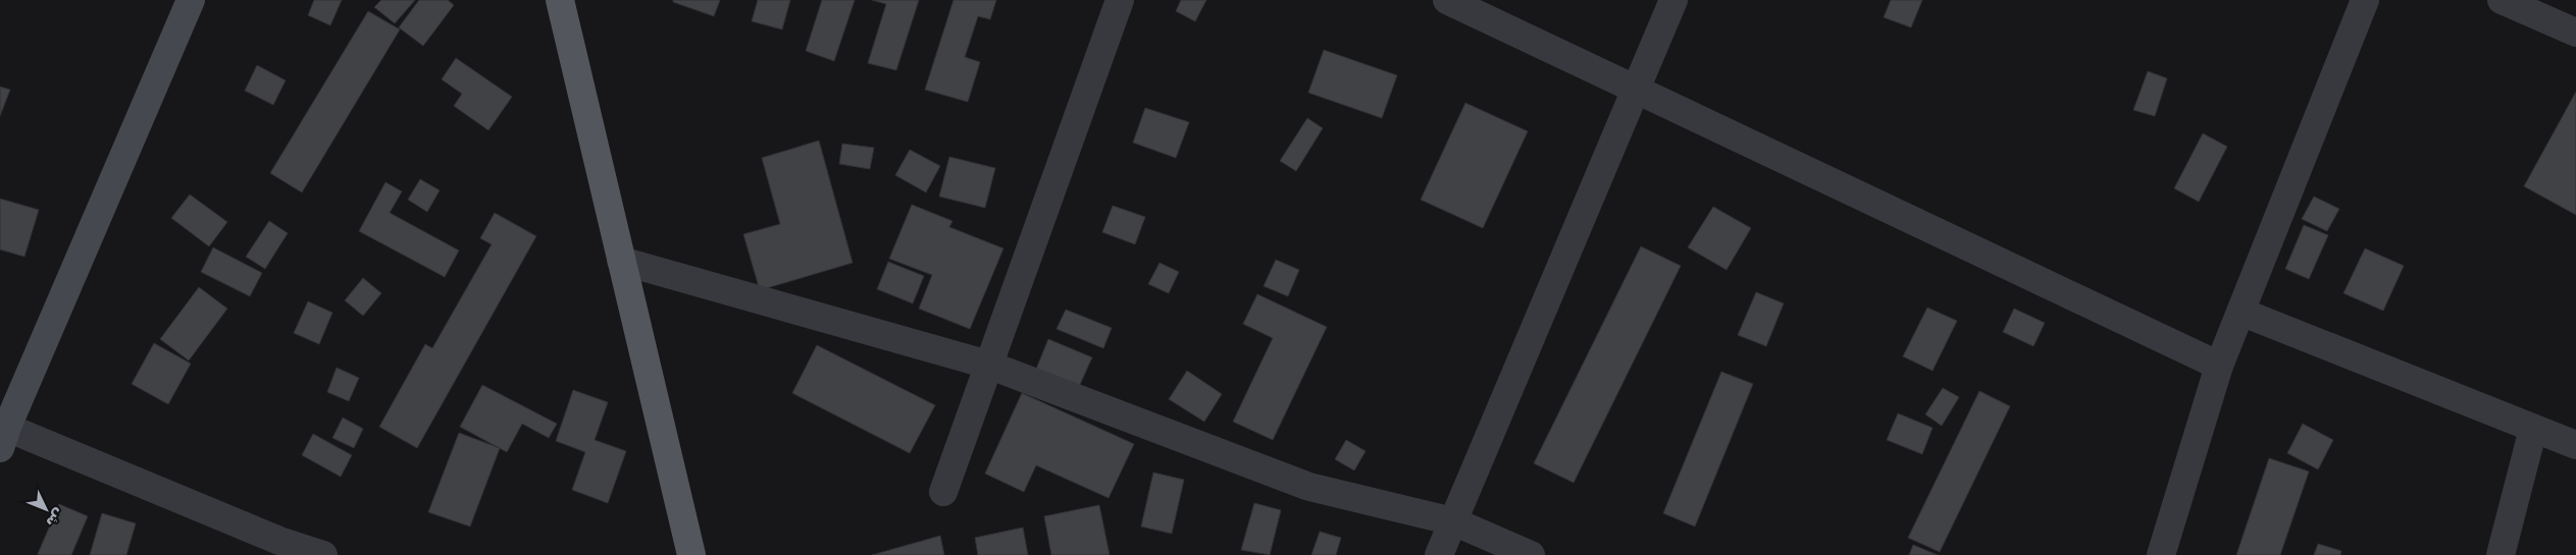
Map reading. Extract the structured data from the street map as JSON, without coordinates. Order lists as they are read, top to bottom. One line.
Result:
{"north":"bottom right"}
